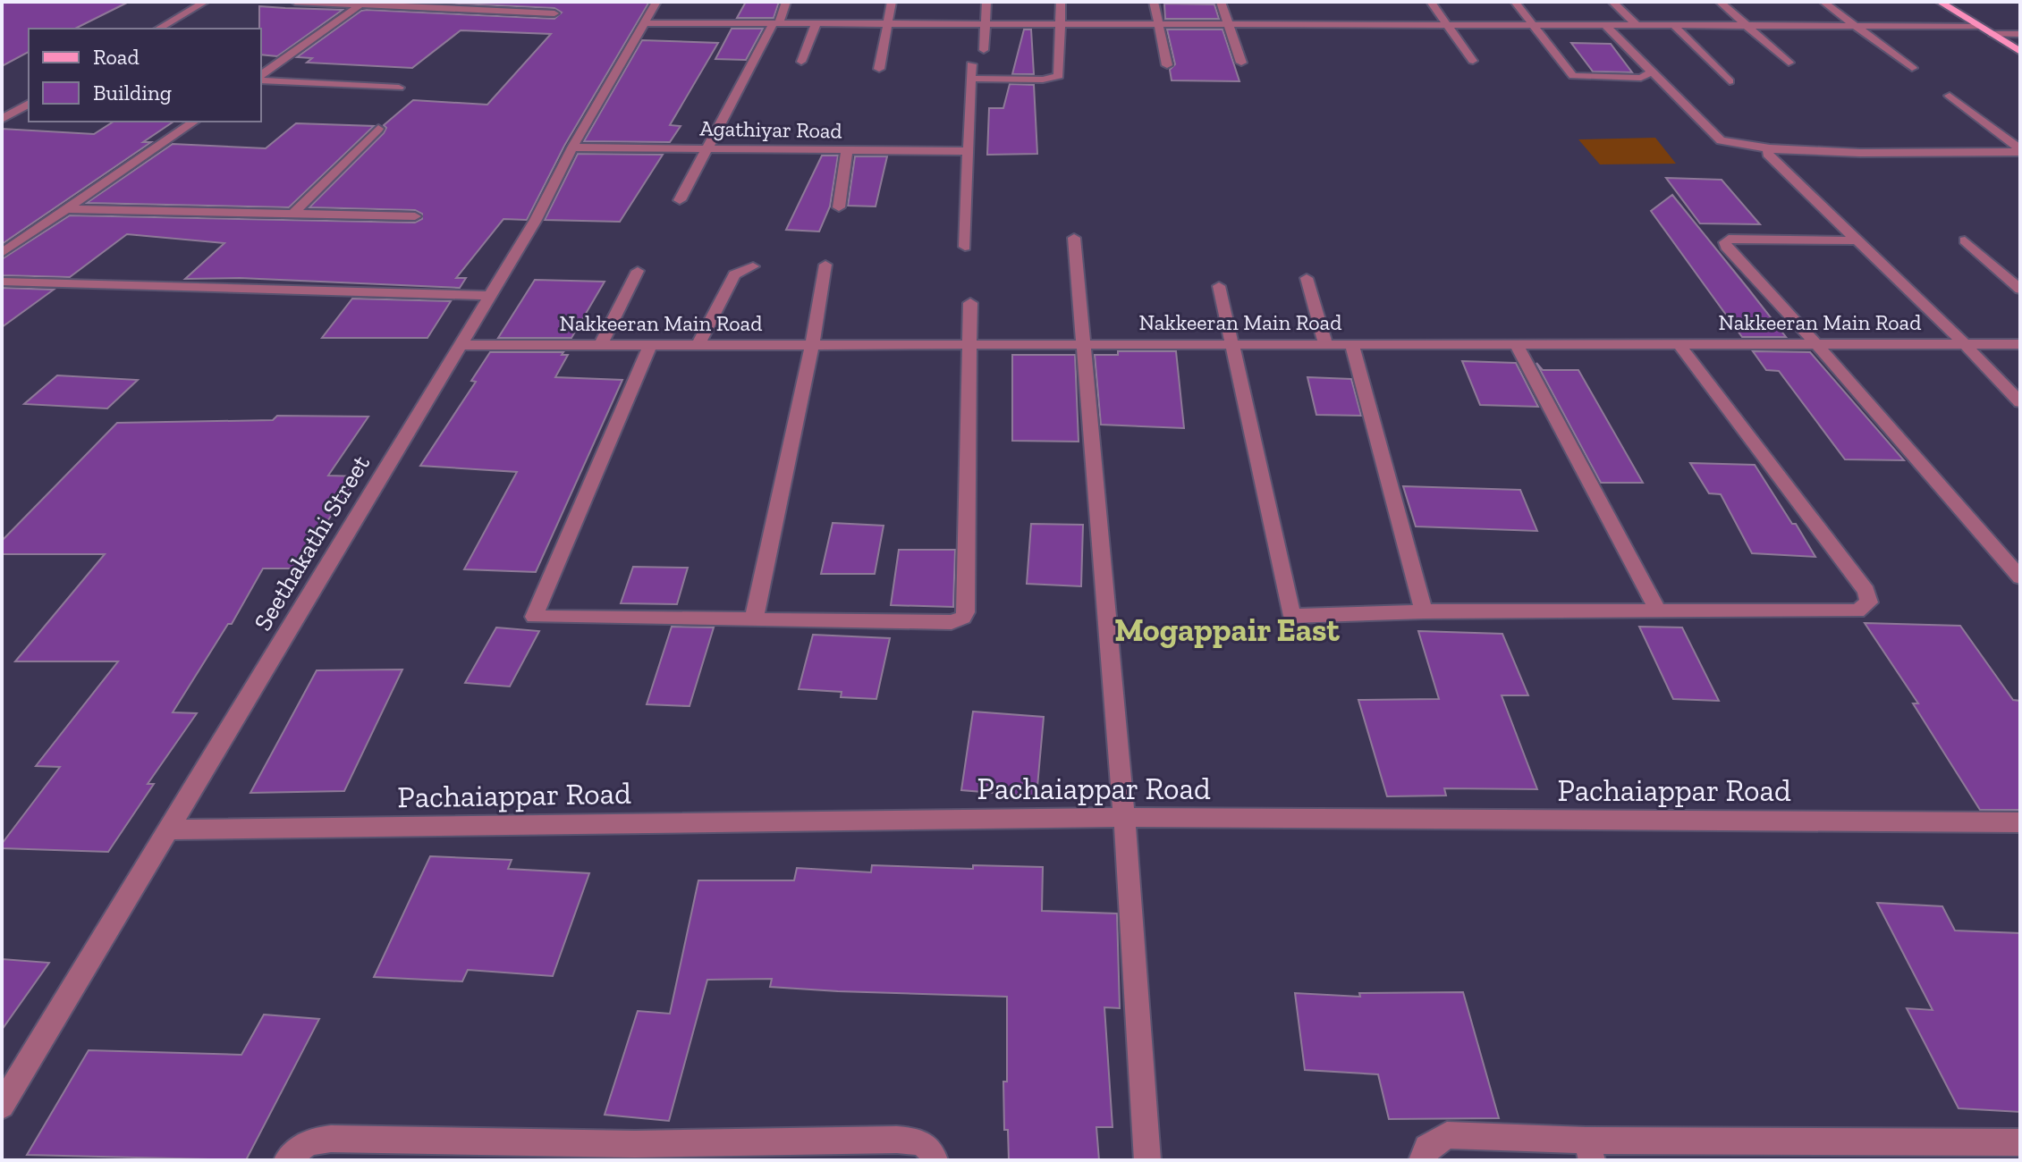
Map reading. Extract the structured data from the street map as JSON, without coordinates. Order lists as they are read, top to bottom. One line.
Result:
{"streets":{"street":["Agathiyar Road","Nakkeeran Main Road","Seethakathi Street","Pachaiappar Road"]},"crossings":[["Agathiyar Road","Seethakathi Street"],["Nakkeeran Main Road","Seethakathi Street"],["Seethakathi Street","Pachaiappar Road"]],"districts":["Mogappair East"],"legend":["Road","Building"]}
